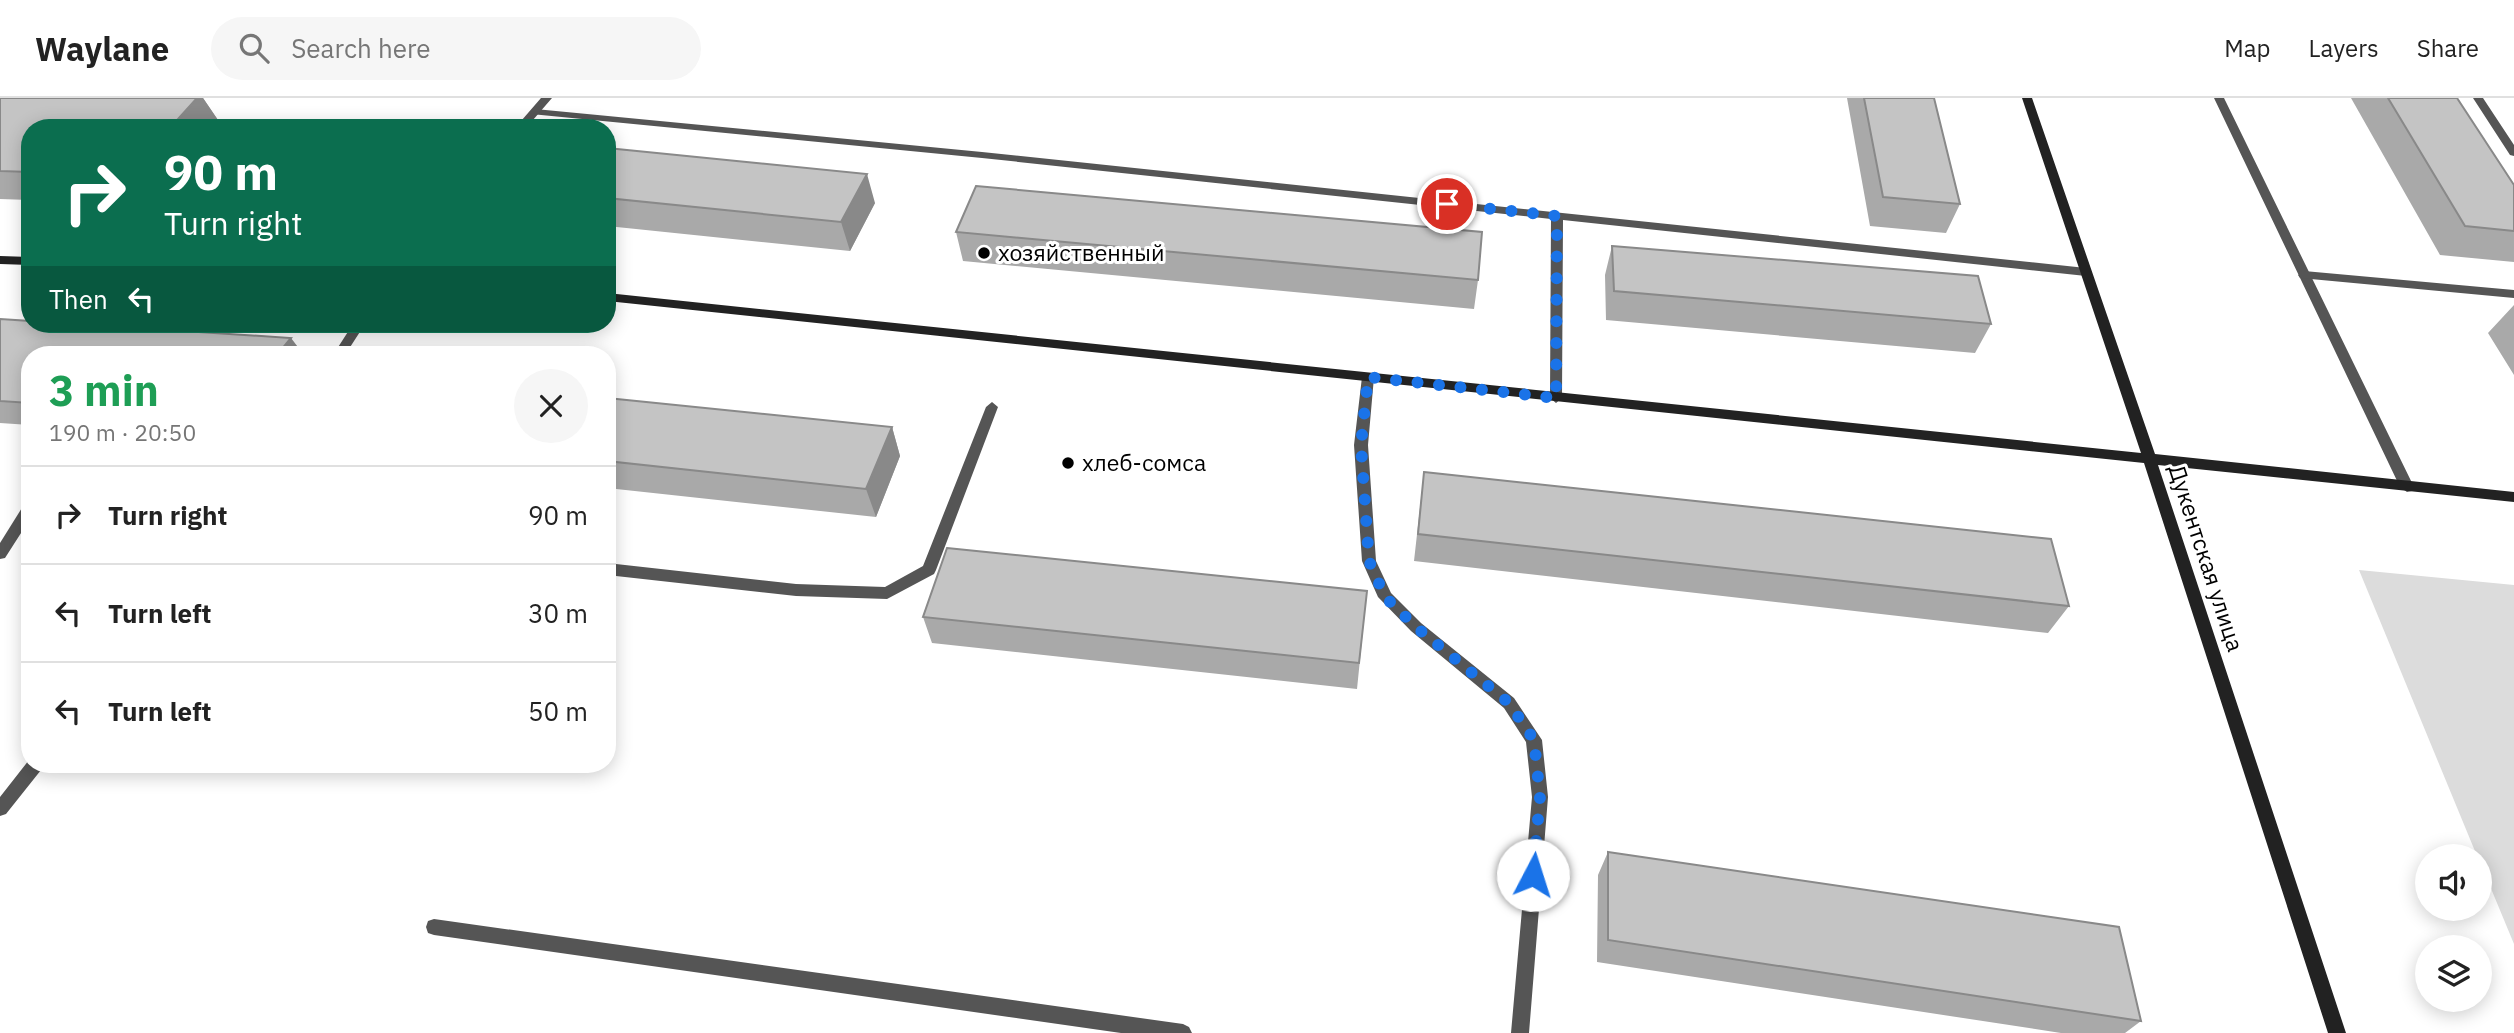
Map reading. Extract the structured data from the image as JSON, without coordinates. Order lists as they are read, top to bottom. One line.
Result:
{"streets":{"main road":["Дукентская улица"]},"places":["хозяйственный","хлеб-сомса"],"page":{"header":"Waylane","search":"Search here","nav":["Map","Layers","Share"],"turn":["90 m","Turn right"],"then":"Then","heading":["3 min","190 m · 20:50"],"list":[{"name":"Turn right","value":"90 m"},{"name":"Turn left","value":"30 m"},{"name":"Turn left","value":"50 m"}]}}
